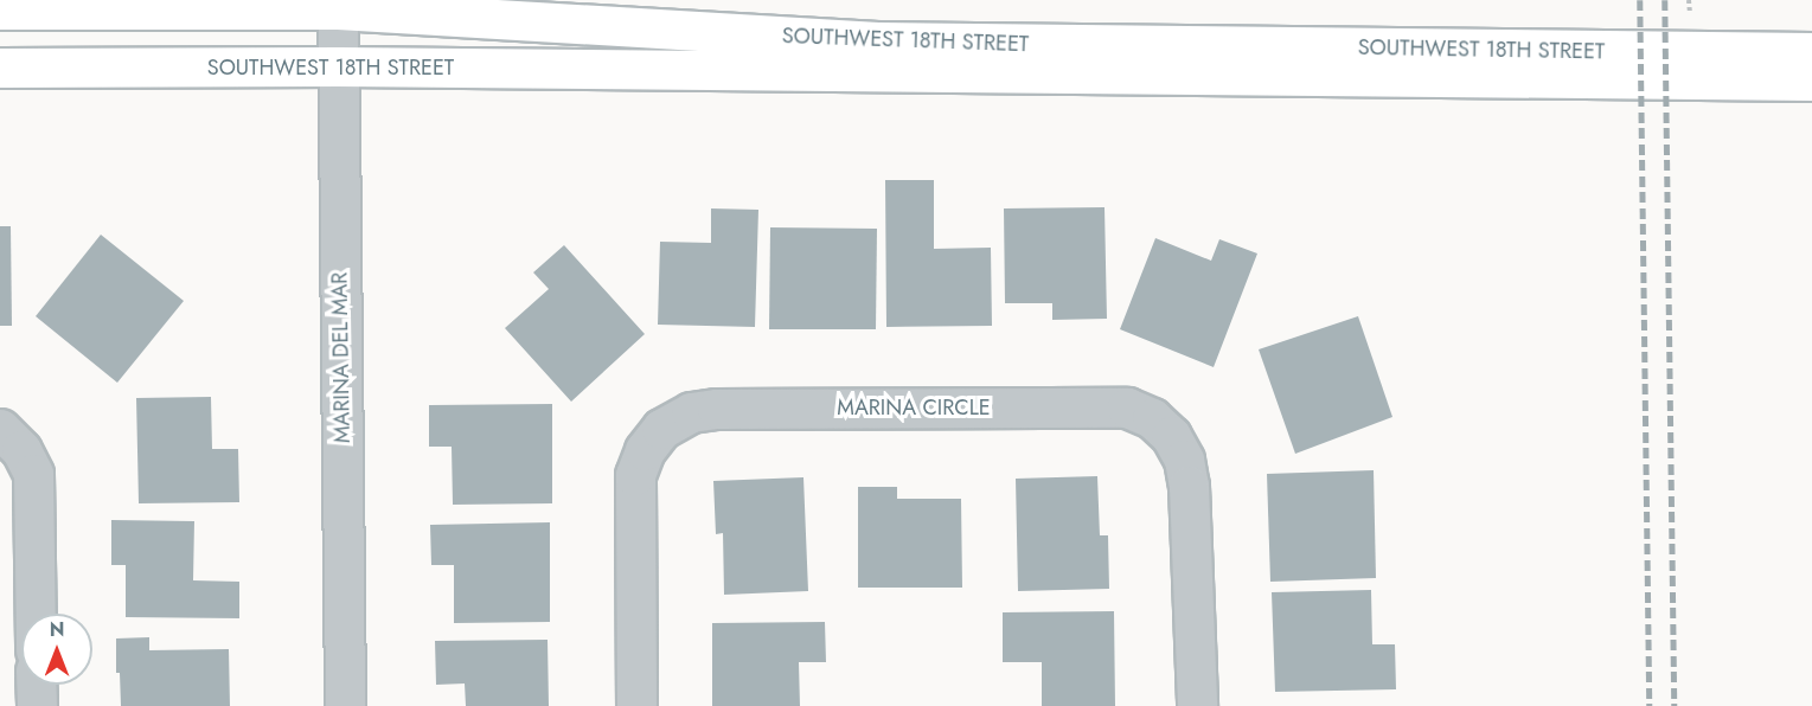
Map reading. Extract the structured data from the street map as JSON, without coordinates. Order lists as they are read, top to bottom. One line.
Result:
{"streets":{"main road":["SOUTHWEST 18TH STREET"],"street":["MARINA DEL MAR","MARINA CIRCLE"]},"crossings":[["SOUTHWEST 18TH STREET","MARINA DEL MAR"]],"north":"top"}
